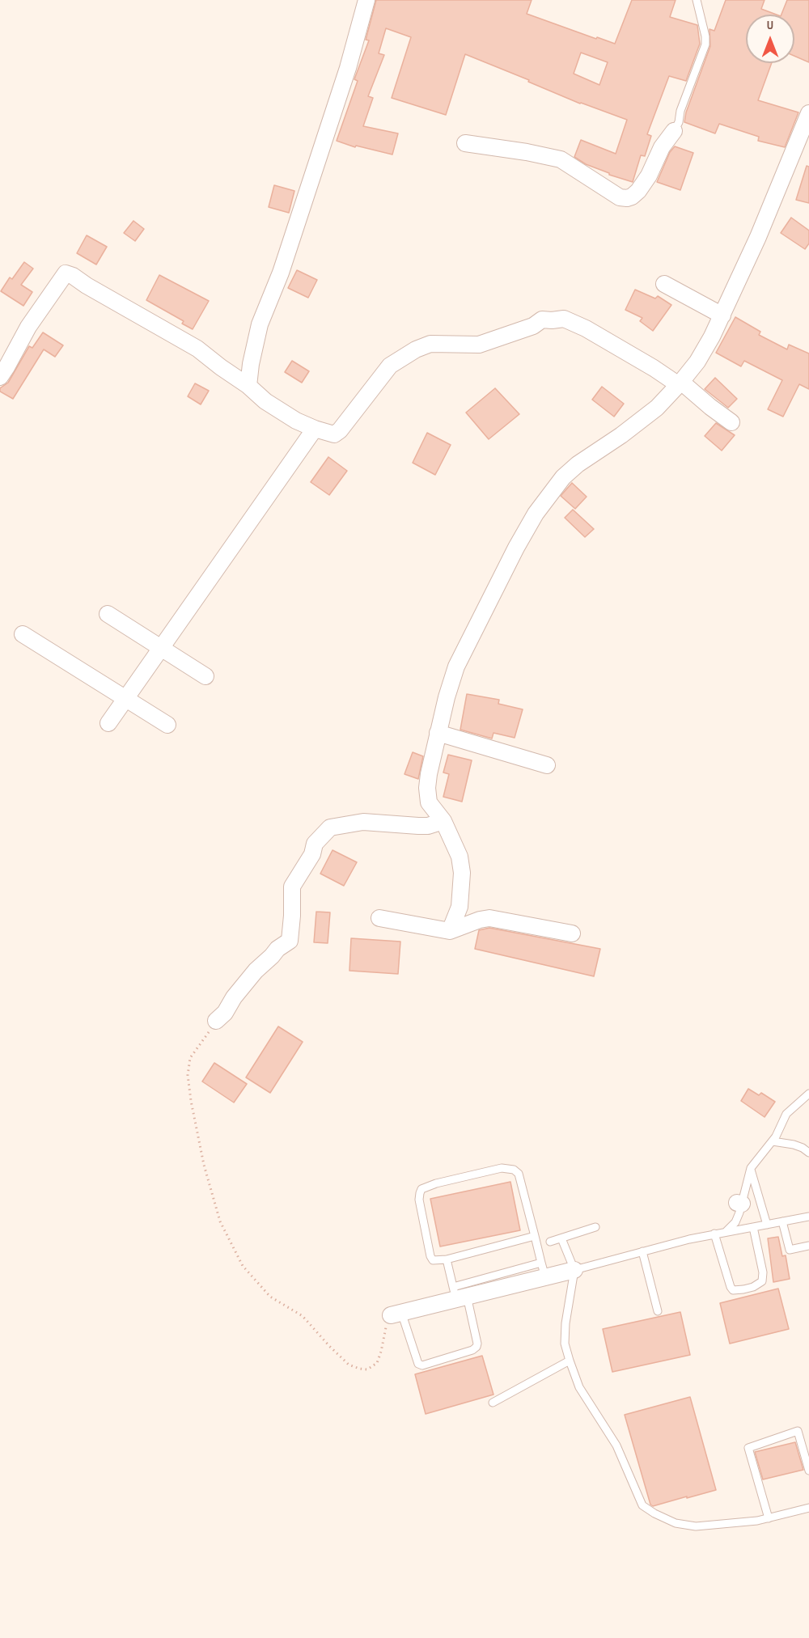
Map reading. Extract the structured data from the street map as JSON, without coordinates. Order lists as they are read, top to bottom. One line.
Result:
{"north":"top"}
